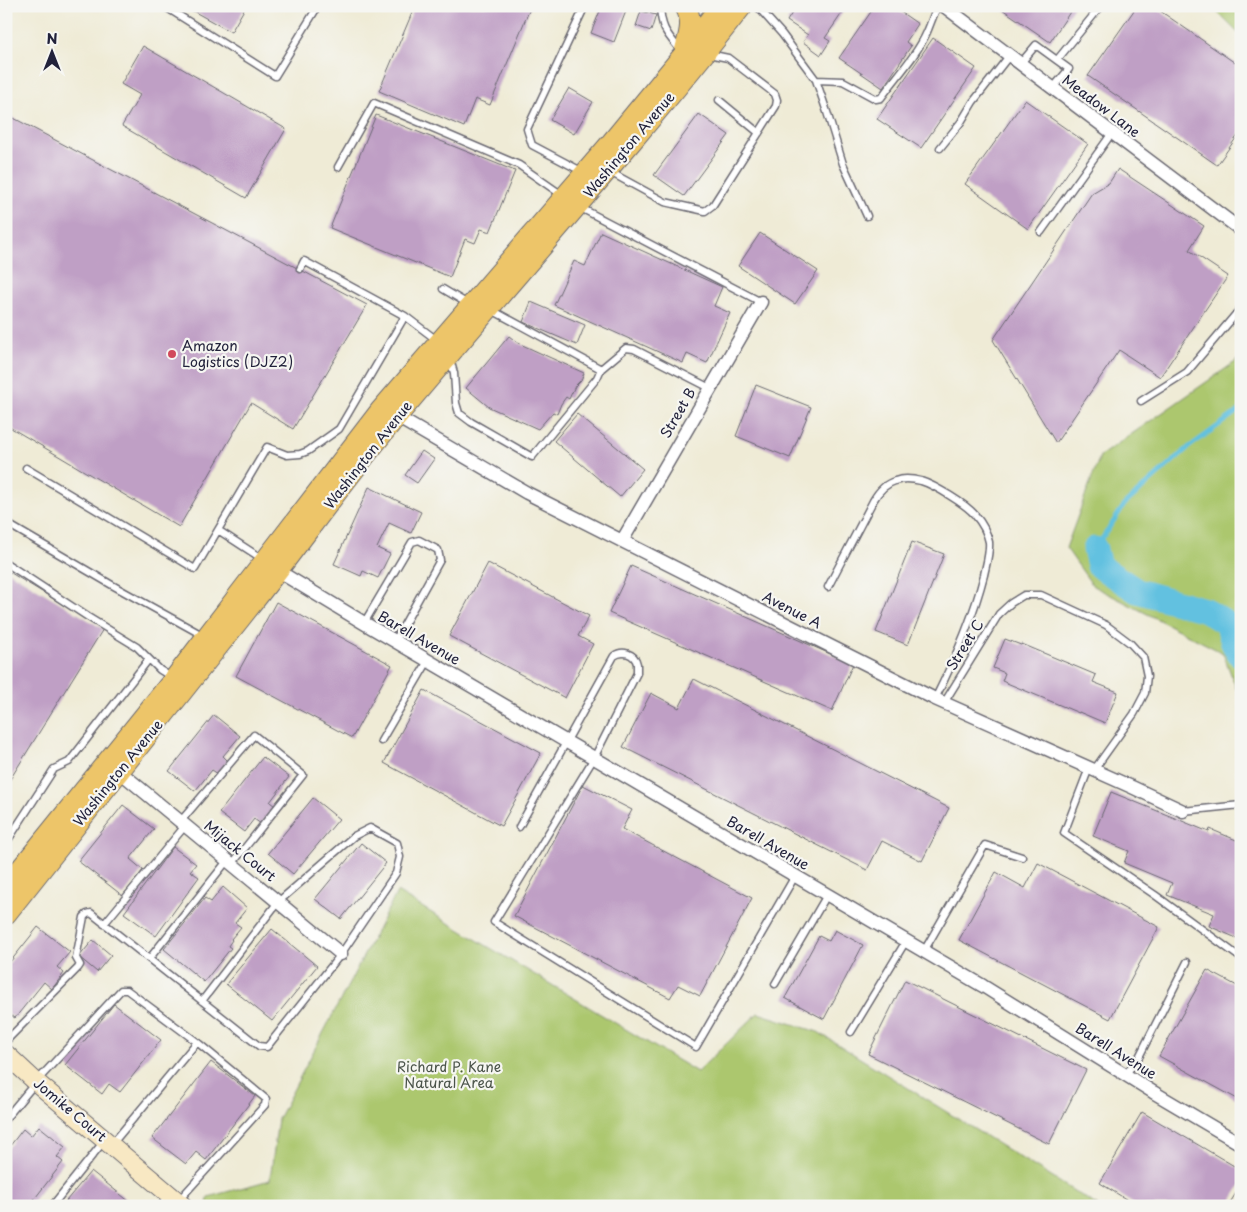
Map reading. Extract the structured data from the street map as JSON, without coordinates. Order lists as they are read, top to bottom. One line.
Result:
{"streets":{"main road":["Washington Avenue"],"street":["Meadow Lane","Street B","Avenue A","Barell Avenue","Mijack Court","Jomike Court"],"lane":["Street C"]},"crossings":[["Washington Avenue","Avenue A"],["Washington Avenue","Barell Avenue"],["Washington Avenue","Mijack Court"],["Street B","Avenue A"],["Avenue A","Street C"]],"parks":["Richard P. Kane Natural Area"],"places":["Amazon Logistics (DJZ2)"],"north":"top"}
